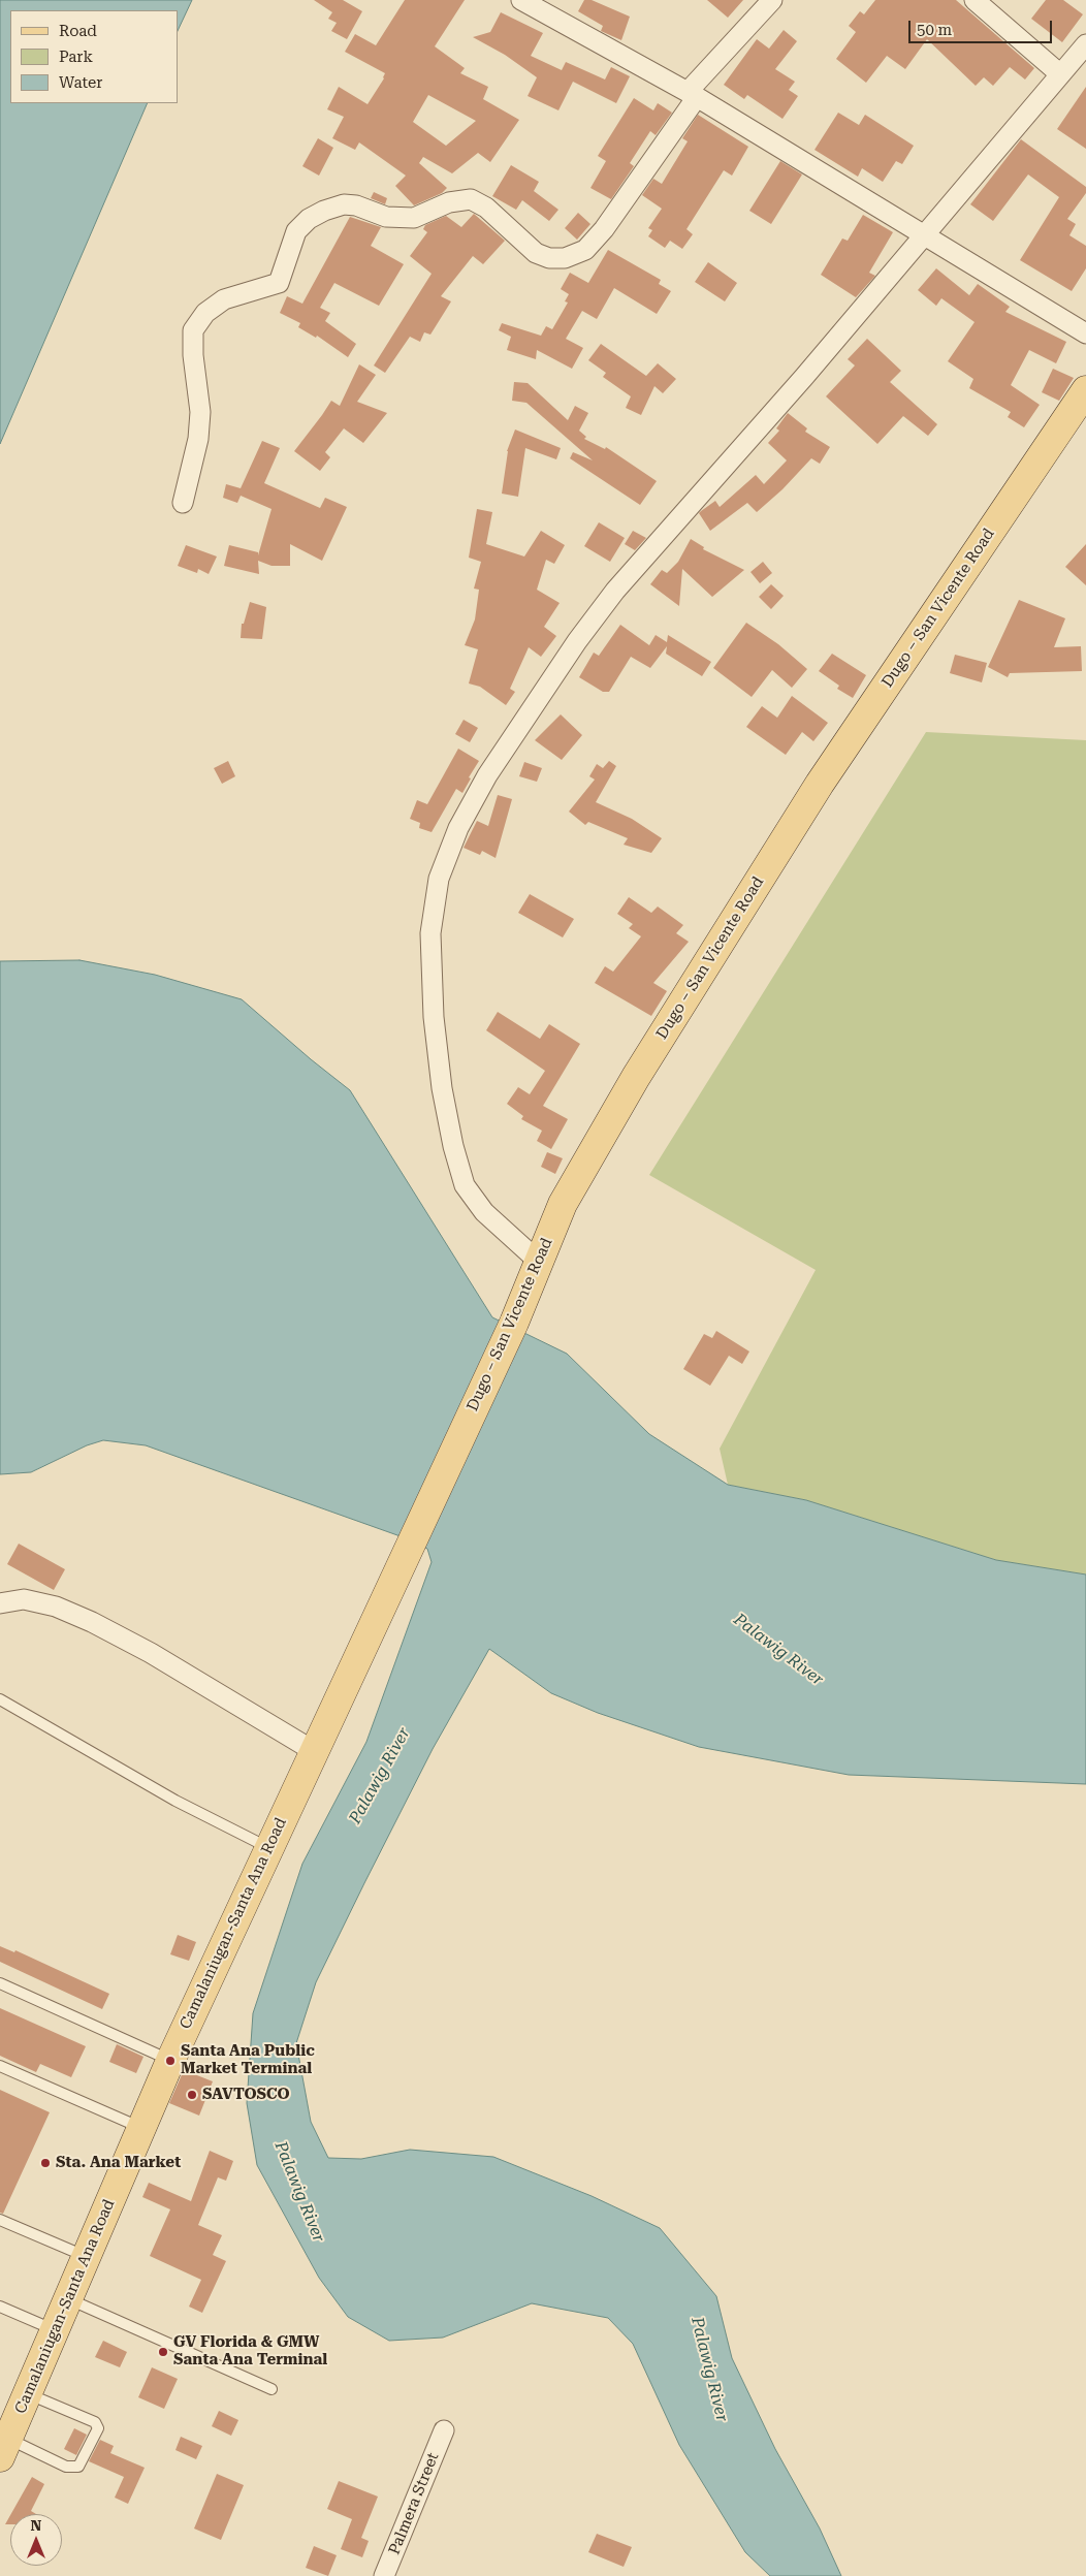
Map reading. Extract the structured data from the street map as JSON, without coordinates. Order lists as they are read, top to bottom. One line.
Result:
{"streets":{"main road":["Dugo – San Vicente Road","Camalaniugan-Santa Ana Road"],"street":["Palmera Street"]},"crossings":[["Dugo – San Vicente Road","Camalaniugan-Santa Ana Road"]],"water":["Palawig River"],"places":["Santa Ana Public Market Terminal","SAVTOSCO","Sta. Ana Market","GV Florida & GMW Santa Ana Terminal"],"legend":["Road","Park","Water"],"scale_bar":"50 m","north":"top"}
